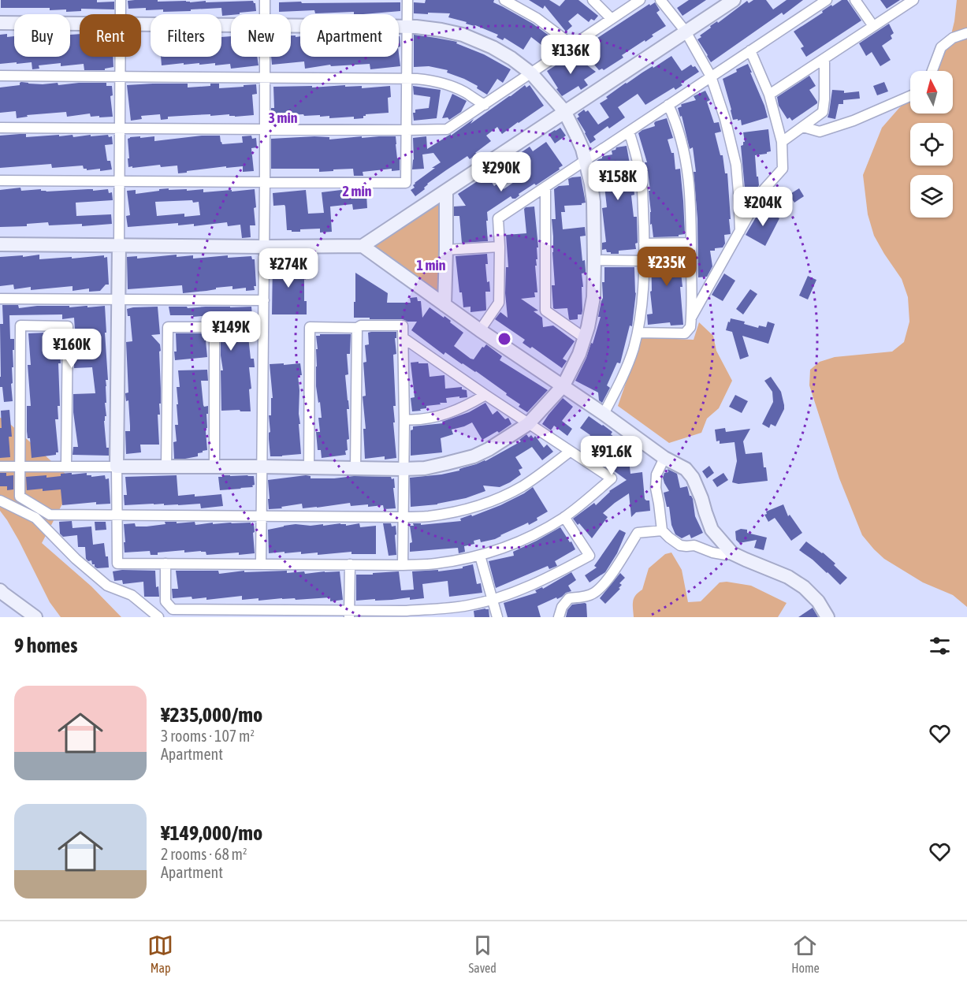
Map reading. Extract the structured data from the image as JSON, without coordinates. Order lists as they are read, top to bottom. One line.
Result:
{"north":"top","page":{"chip":["Buy","Rent","Filters","New","Apartment"],"price":["¥136K","¥290K","¥158K","¥204K","¥235K","¥274K","¥149K","¥160K","¥91.6K"],"heading":"9 homes","list":[{"name":"¥235,000/mo","note":"3 rooms · 107 m² · Apartment"},{"name":"¥149,000/mo","note":"2 rooms · 68 m² · Apartment"}],"tabs":["Map","Saved","Home"]},"rings":["3 min","2 min","1 min"]}
